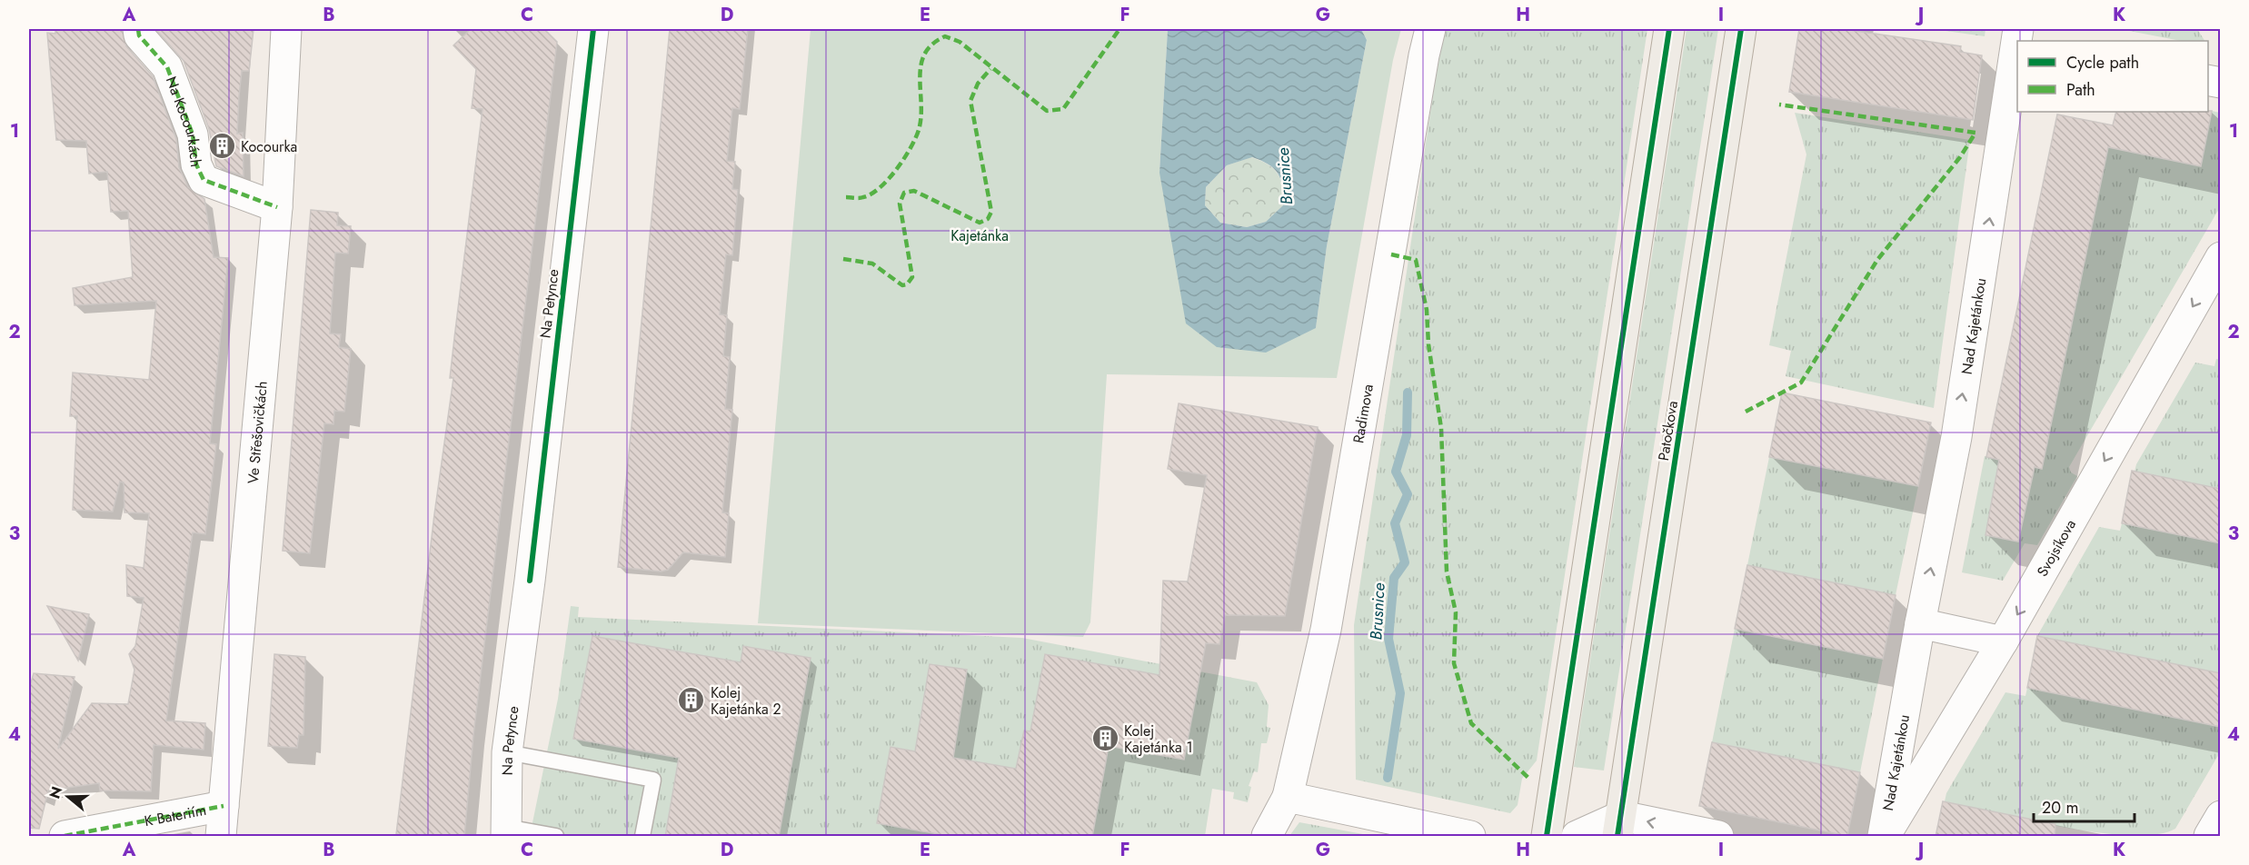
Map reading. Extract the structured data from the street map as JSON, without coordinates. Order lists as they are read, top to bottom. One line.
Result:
{"streets":{"main road":["Patočkova"],"street":["Na Kocourkách","Na Petynce","Nad Kajetánkou","Radimova","Ve Střešovičkách","Svojsíkova","K Bateriím"]},"crossings":[["Na Kocourkách","Ve Střešovičkách"],["Nad Kajetánkou","Svojsíkova"],["Ve Střešovičkách","K Bateriím"]],"one_way":["Nad Kajetánkou","Svojsíkova"],"water":["Brusnice"],"parks":["Kajetánka"],"places":{"building":["Kocourka","Kolej Kajetánka 2","Kolej Kajetánka 1"]},"legend":["Cycle path","Path"],"scale_bar":"20 m","north":"left","grid":{"columns":["A","B","C","D","E","F","G","H","I","J","K"],"rows":["1","2","3","4"]}}
